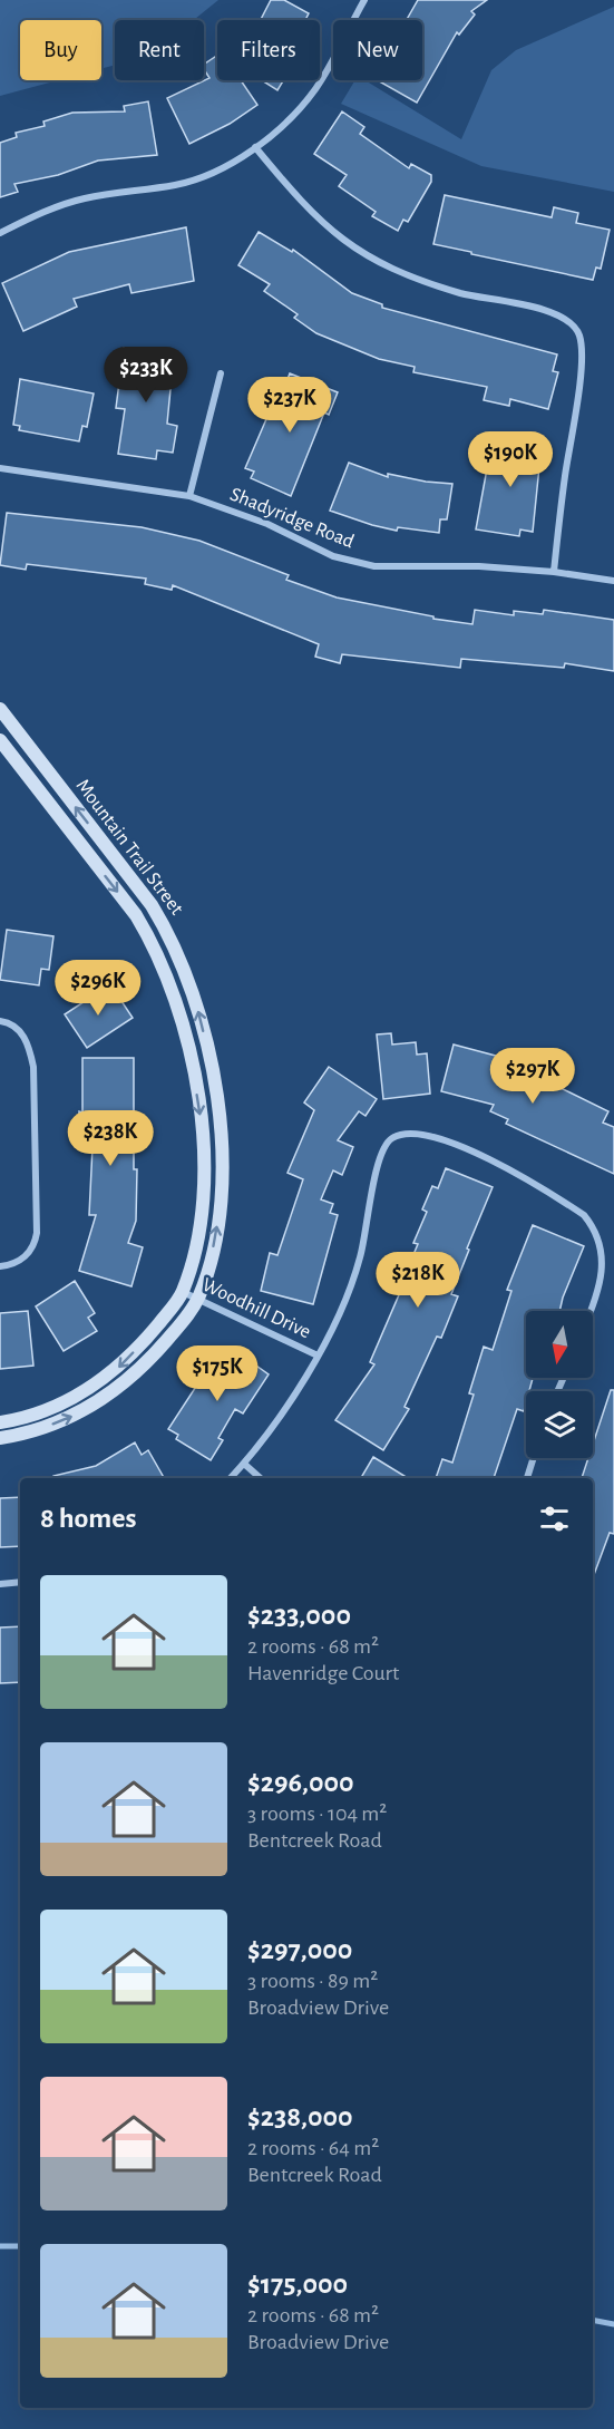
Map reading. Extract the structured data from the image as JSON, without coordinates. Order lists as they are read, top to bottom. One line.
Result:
{"streets":{"street":["Shadyridge Road","Mountain Trail Street","Woodhill Drive"]},"crossings":[["Mountain Trail Street","Woodhill Drive"]],"north":"bottom","page":{"chip":["Buy","Rent","Filters","New"],"price":["$233K","$237K","$190K","$296K","$297K","$238K","$218K","$175K"],"heading":"8 homes","list":[{"name":"$233,000","note":"2 rooms · 68 m² · Havenridge Court"},{"name":"$296,000","note":"3 rooms · 104 m² · Bentcreek Road"},{"name":"$297,000","note":"3 rooms · 89 m² · Broadview Drive"},{"name":"$238,000","note":"2 rooms · 64 m² · Bentcreek Road"},{"name":"$175,000","note":"2 rooms · 68 m² · Broadview Drive"}]}}
